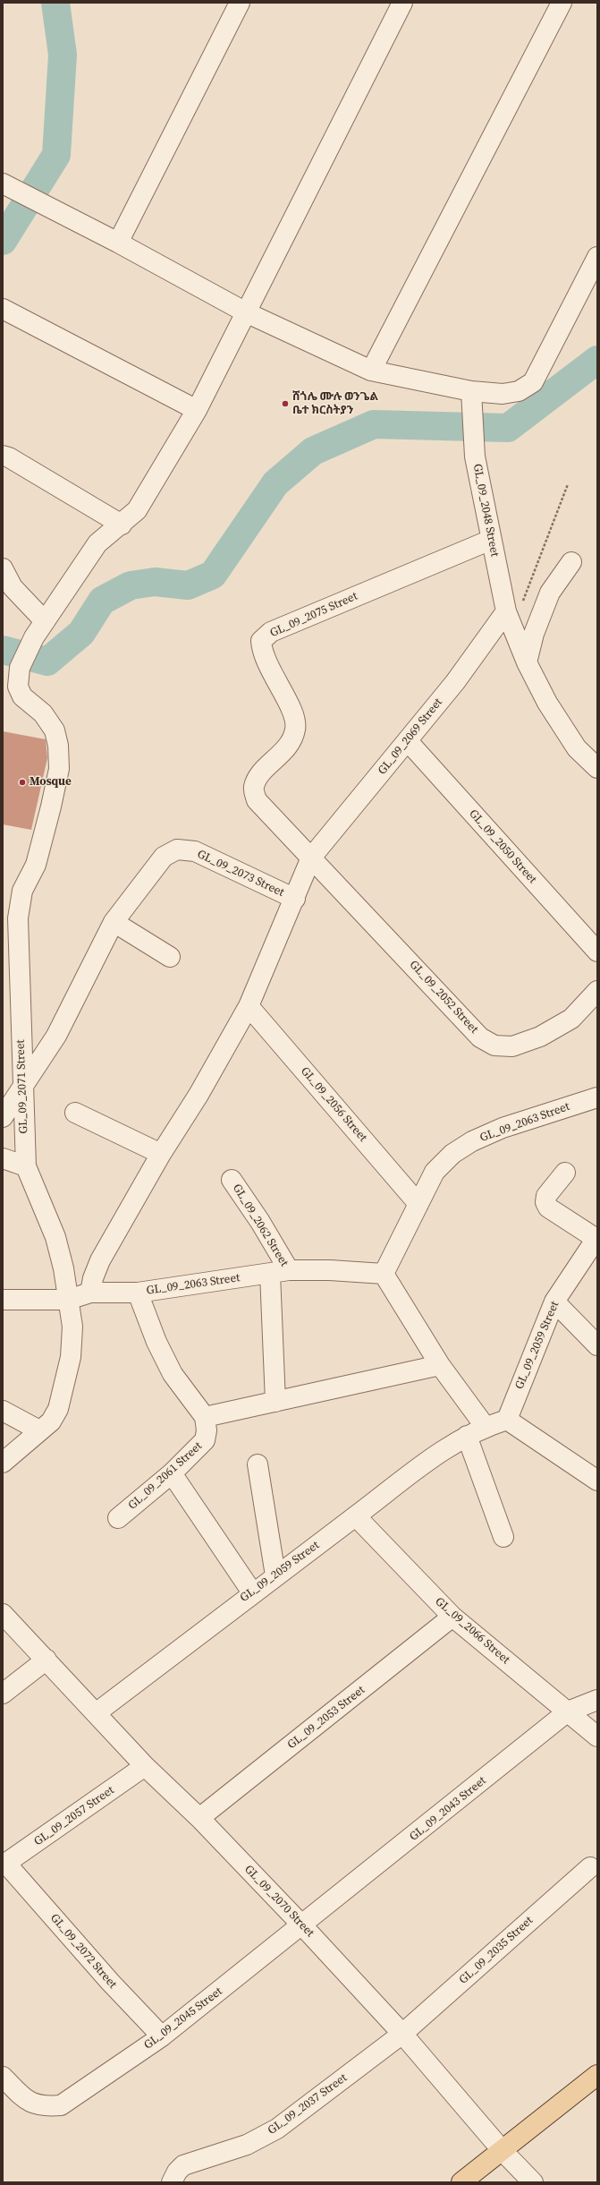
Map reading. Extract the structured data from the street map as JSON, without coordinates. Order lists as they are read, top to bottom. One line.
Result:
{"streets":{"street":["GL_09_2048 Street","GL_09_2075 Street","GL_09_2069 Street","GL_09_2050 Street","GL_09_2073 Street","GL_09_2052 Street","GL_09_2071 Street","GL_09_2056 Street","GL_09_2063 Street","GL_09_2062 Street","GL_09_2059 Street","GL_09_2061 Street","GL_09_2066 Street","GL_09_2053 Street","GL_09_2043 Street","GL_09_2057 Street","GL_09_2070 Street","GL_09_2035 Street","GL_09_2072 Street","GL_09_2045 Street","GL_09_2037 Street"]},"crossings":[["GL_09_2048 Street","GL_09_2075 Street"],["GL_09_2048 Street","GL_09_2069 Street"],["GL_09_2075 Street","GL_09_2069 Street"],["GL_09_2075 Street","GL_09_2052 Street"],["GL_09_2069 Street","GL_09_2050 Street"],["GL_09_2069 Street","GL_09_2073 Street"],["GL_09_2069 Street","GL_09_2052 Street"],["GL_09_2069 Street","GL_09_2056 Street"],["GL_09_2069 Street","GL_09_2063 Street"],["GL_09_2073 Street","GL_09_2071 Street"],["GL_09_2071 Street","GL_09_2063 Street"],["GL_09_2056 Street","GL_09_2063 Street"],["GL_09_2063 Street","GL_09_2062 Street"],["GL_09_2059 Street","GL_09_2066 Street"],["GL_09_2059 Street","GL_09_2070 Street"],["GL_09_2066 Street","GL_09_2053 Street"],["GL_09_2066 Street","GL_09_2043 Street"],["GL_09_2053 Street","GL_09_2070 Street"],["GL_09_2043 Street","GL_09_2070 Street"],["GL_09_2043 Street","GL_09_2045 Street"],["GL_09_2057 Street","GL_09_2070 Street"],["GL_09_2057 Street","GL_09_2072 Street"],["GL_09_2070 Street","GL_09_2035 Street"],["GL_09_2070 Street","GL_09_2045 Street"],["GL_09_2070 Street","GL_09_2037 Street"],["GL_09_2035 Street","GL_09_2037 Street"],["GL_09_2072 Street","GL_09_2045 Street"]],"places":["ሸጎሌ ሙሉ ወንጌል ቤተ ክርስትያን","Mosque"]}
